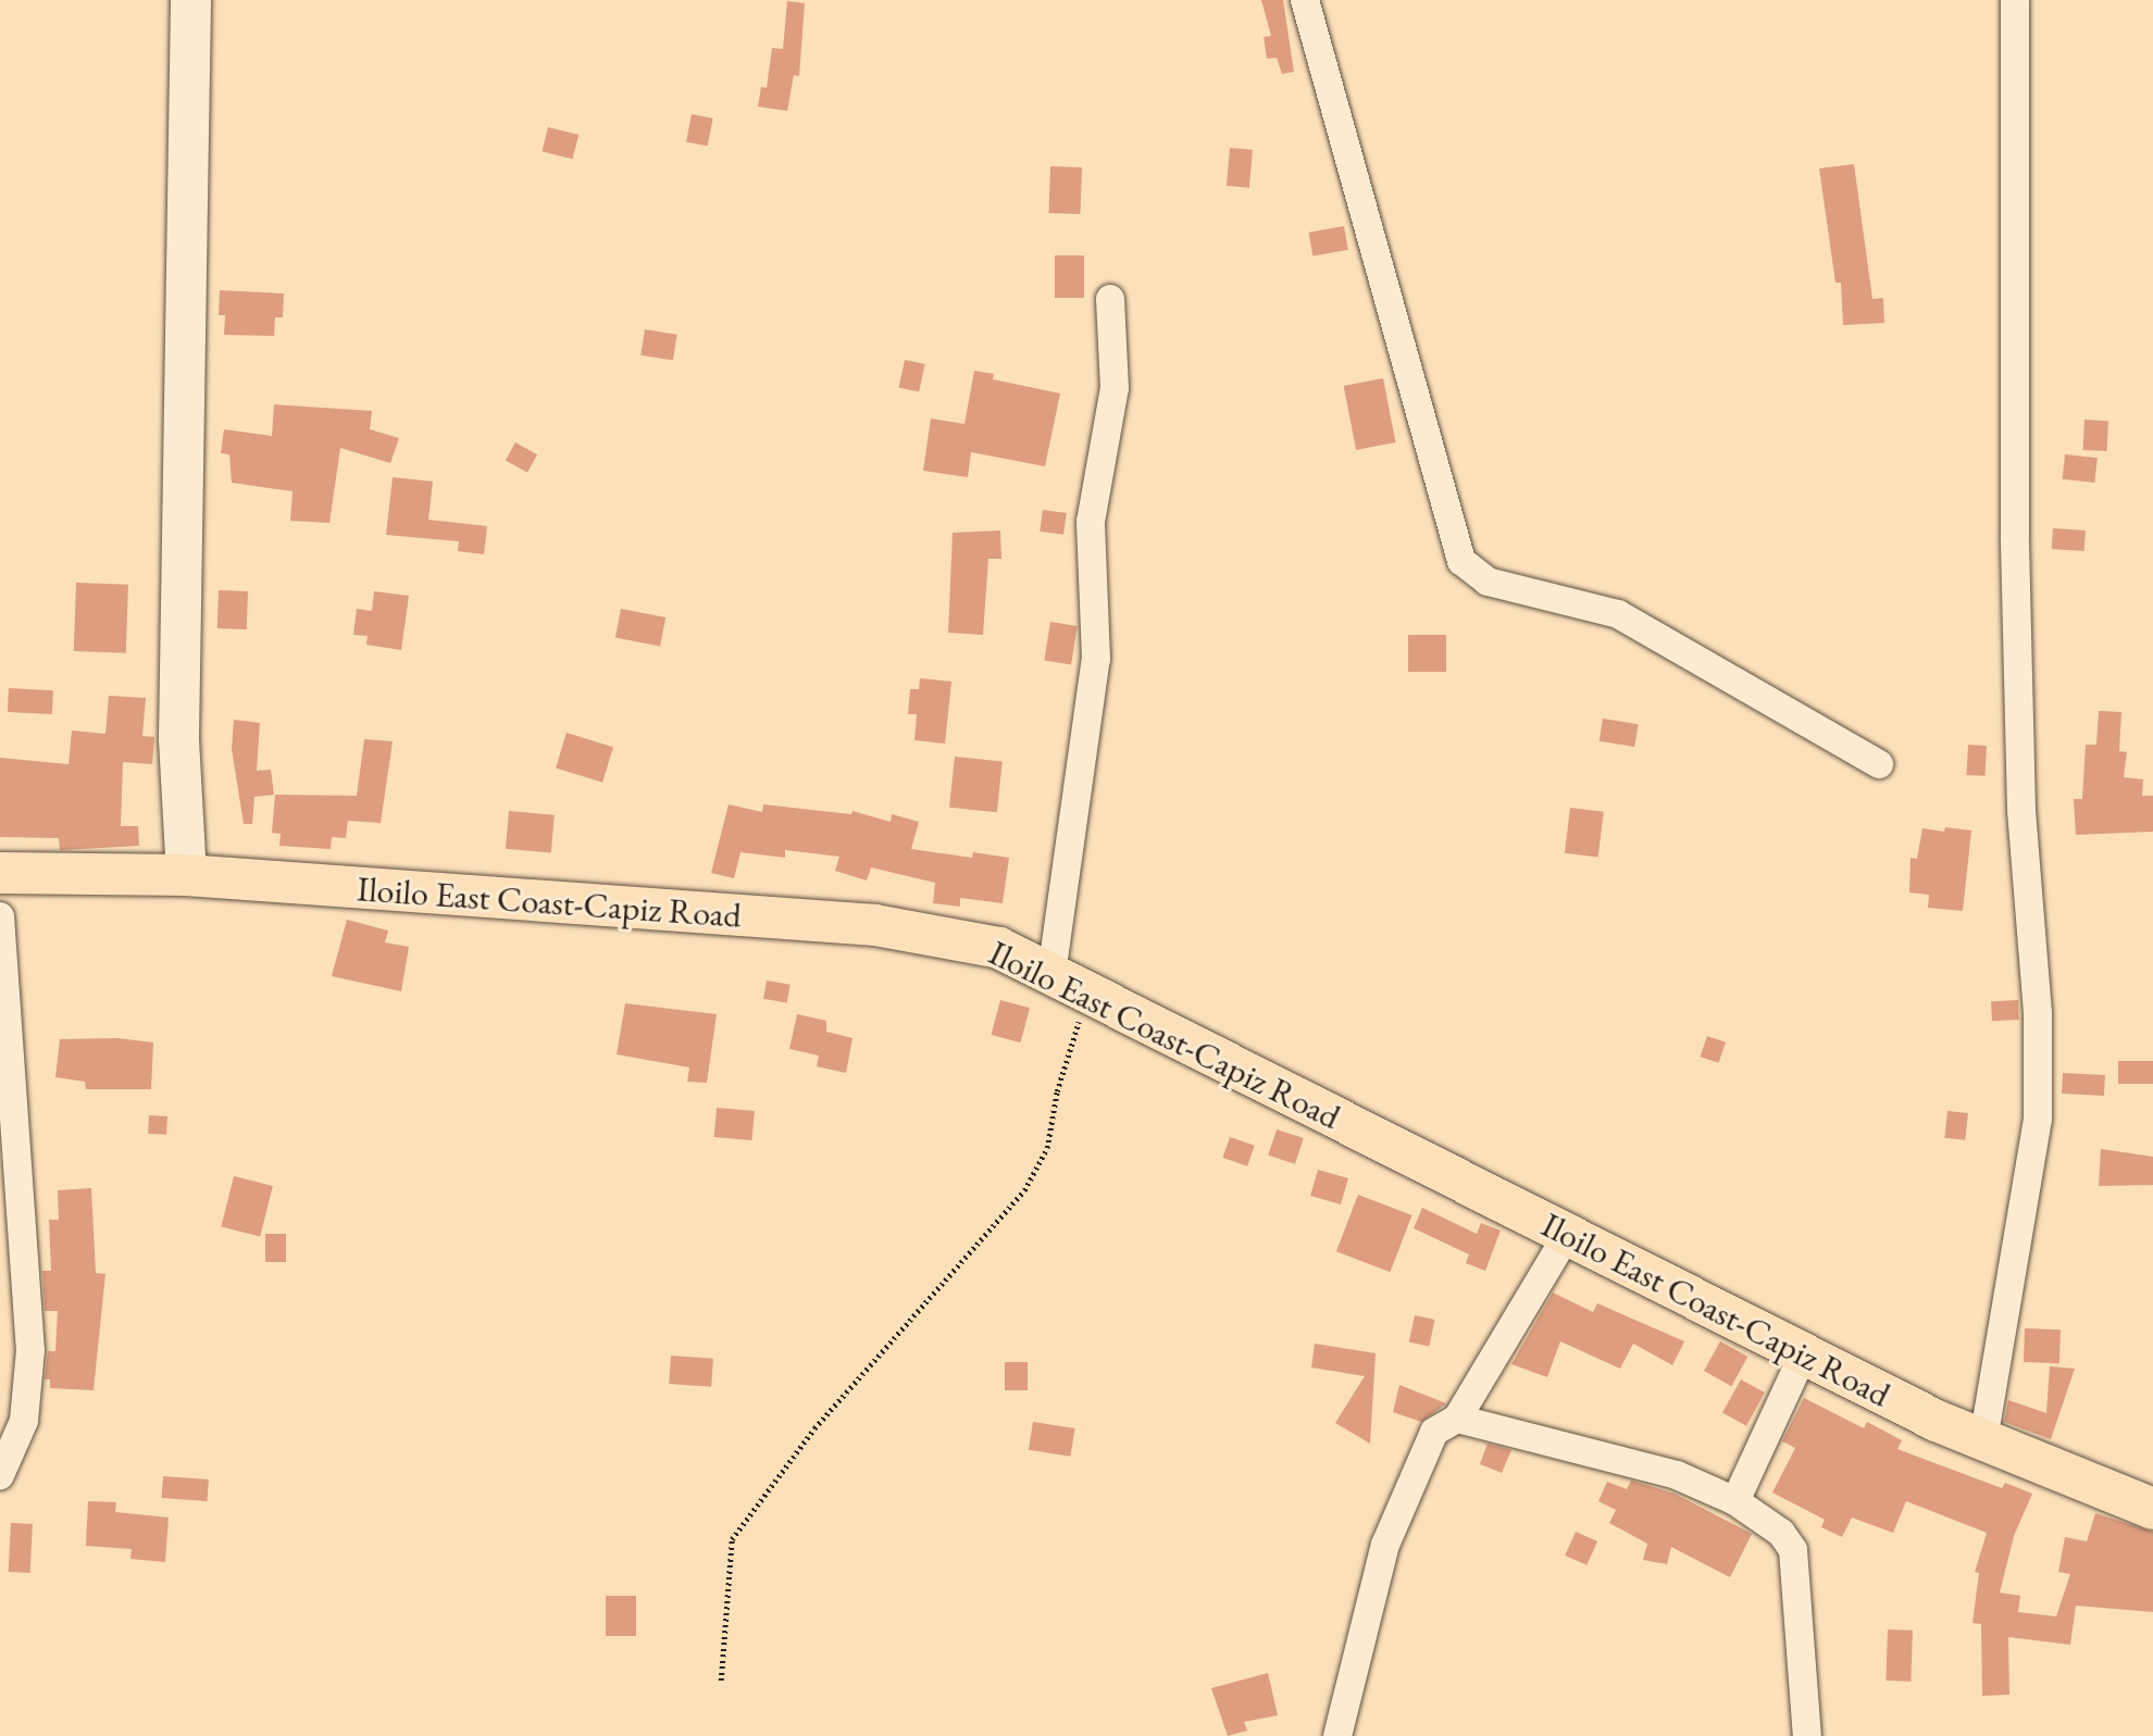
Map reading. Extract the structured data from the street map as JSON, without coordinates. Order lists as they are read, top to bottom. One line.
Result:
{"streets":{"main road":["Iloilo East Coast-Capiz Road"]}}
